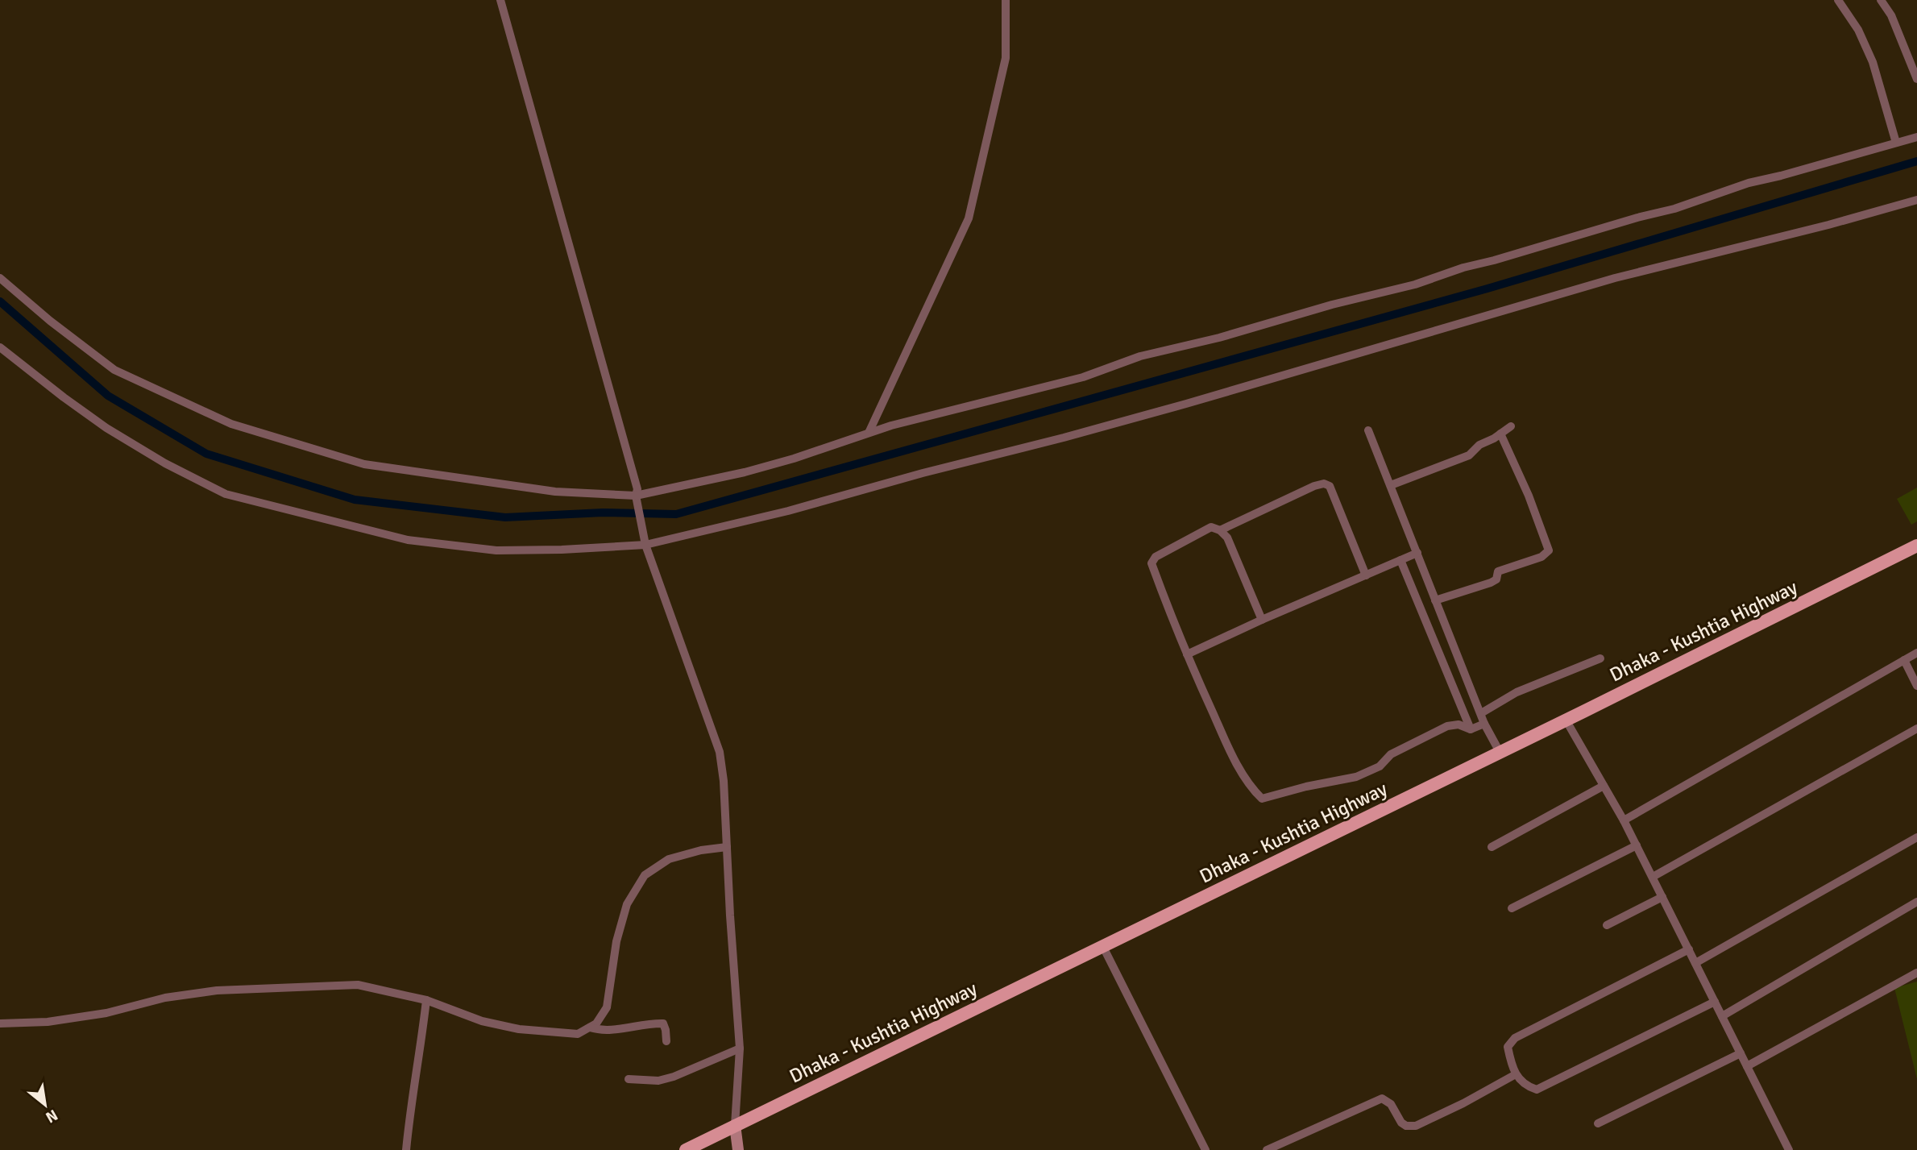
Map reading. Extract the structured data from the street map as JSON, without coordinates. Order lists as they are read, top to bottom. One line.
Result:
{"streets":{"main road":["Dhaka - Kushtia Highway"]},"north":"bottom right"}
